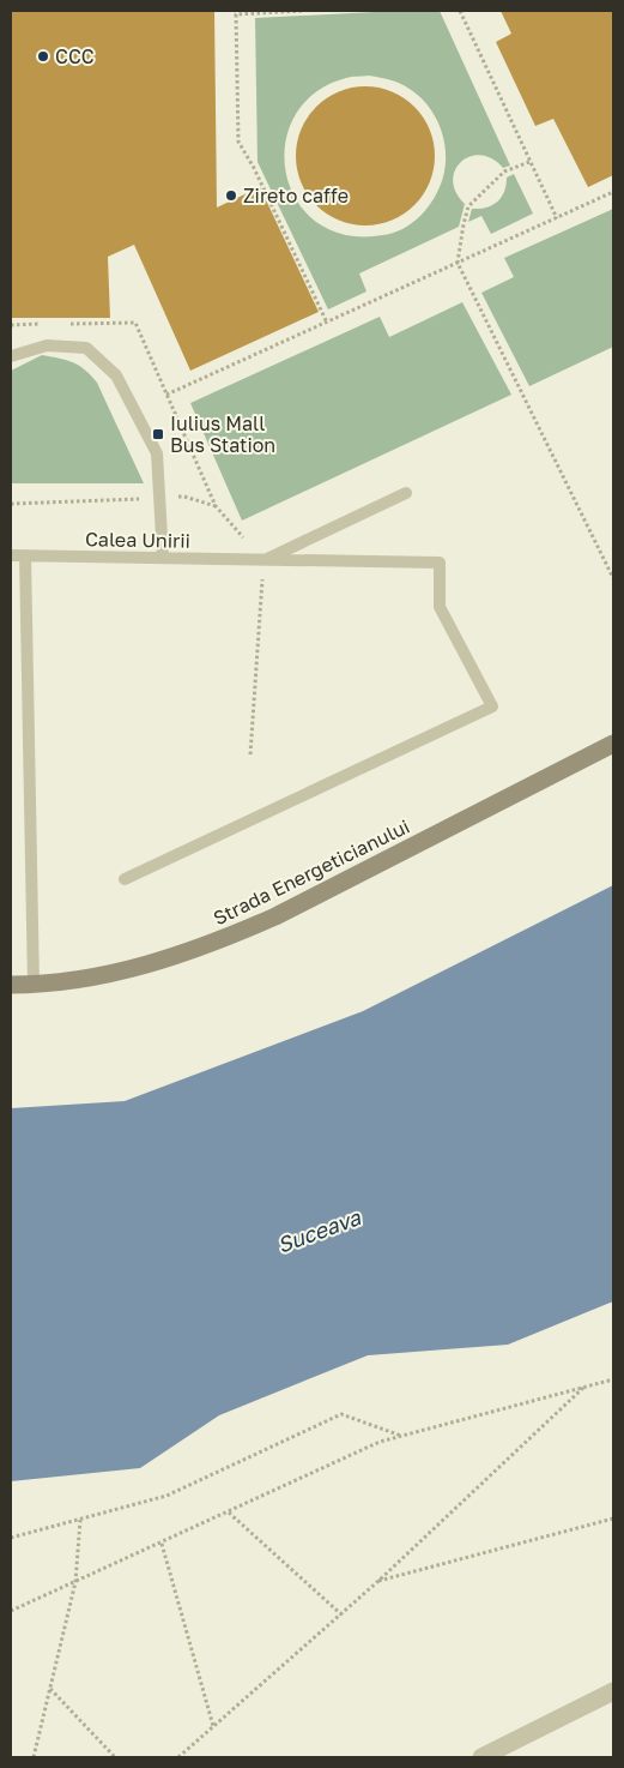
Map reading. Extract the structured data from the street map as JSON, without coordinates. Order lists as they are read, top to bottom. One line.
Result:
{"streets":{"street":["Strada Energeticianului"],"lane":["Calea Unirii"]},"water":["Suceava"],"places":{"other":["CCC","Zireto caffe"],"transit":["Iulius Mall Bus Station"]}}
